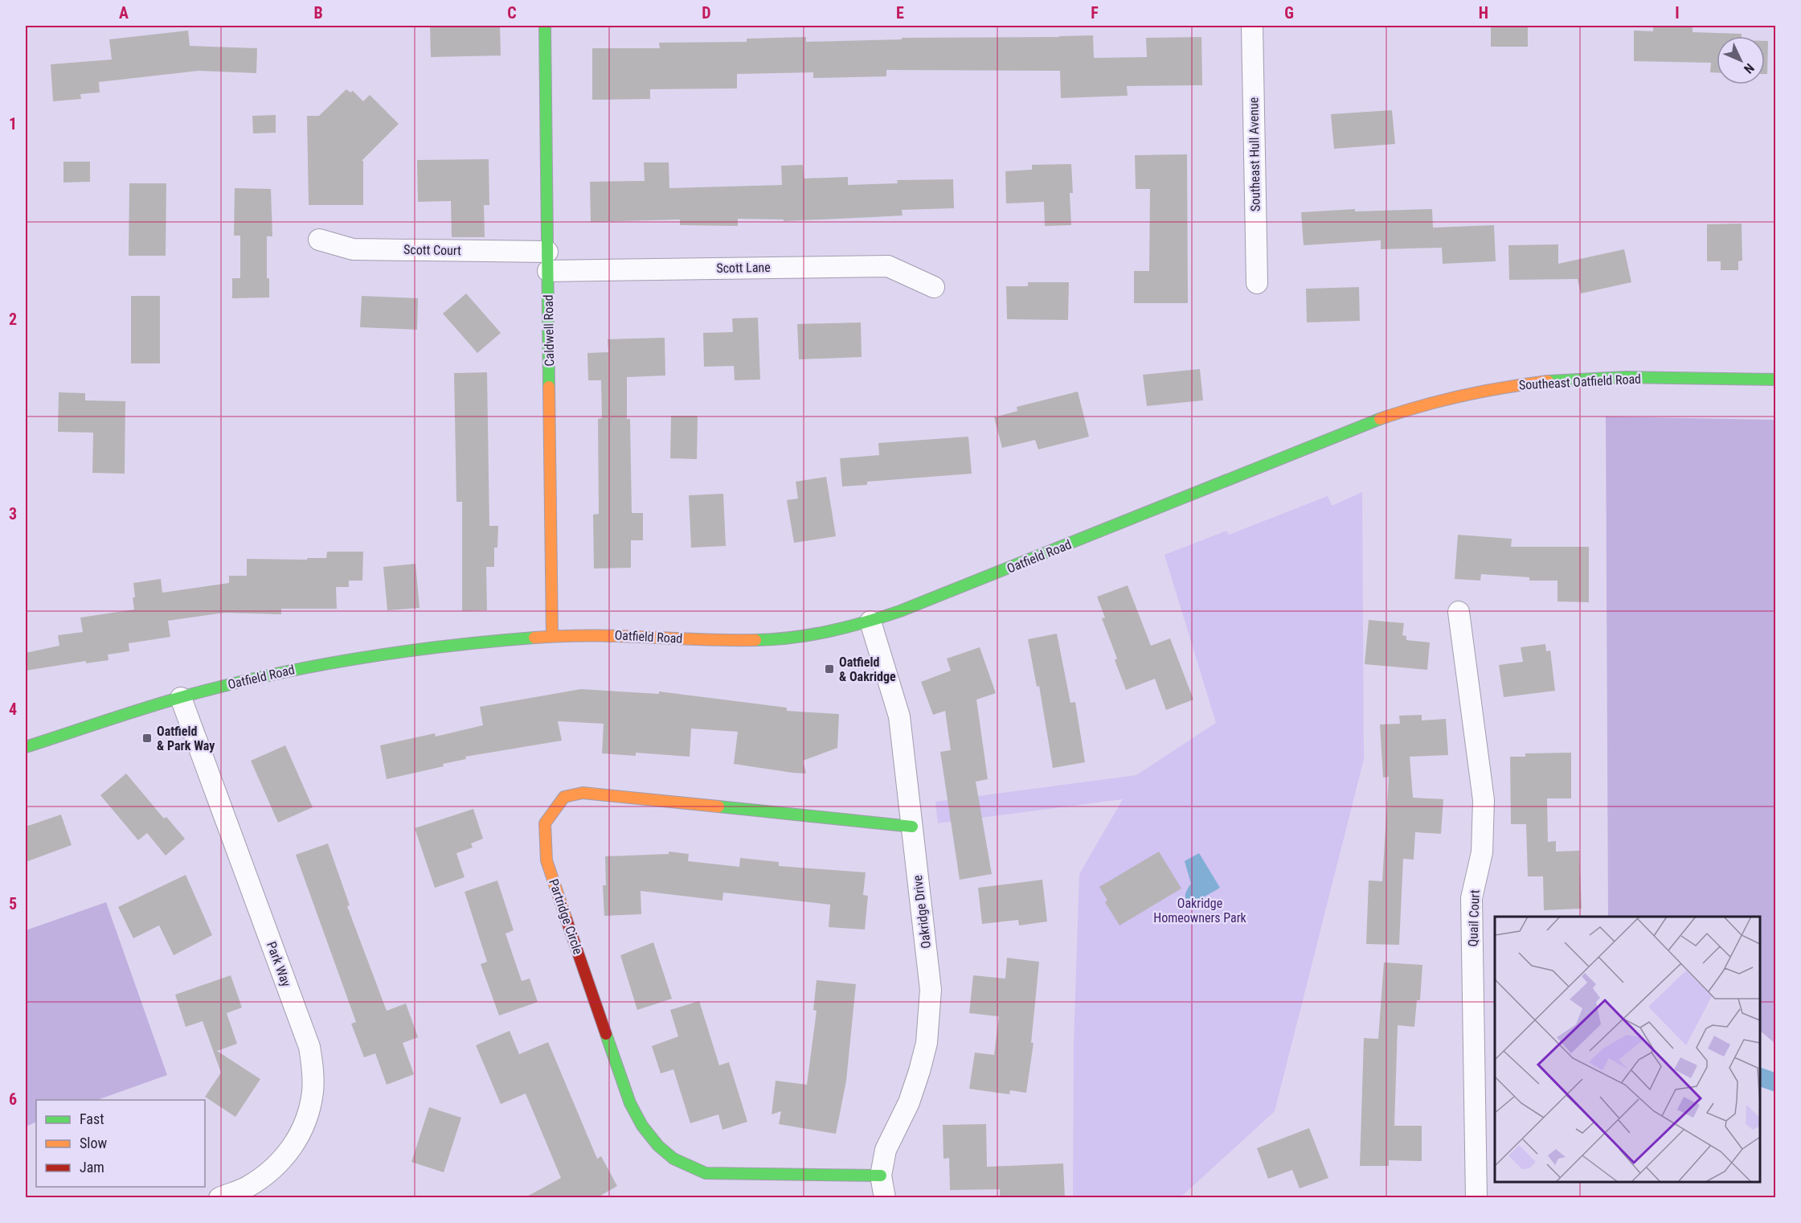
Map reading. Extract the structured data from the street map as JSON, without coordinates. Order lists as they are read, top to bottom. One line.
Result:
{"streets":{"main road":["Caldwell Road","Southeast Oatfield Road","Oatfield Road","Partridge Circle"],"street":["Southeast Hull Avenue","Scott Court","Scott Lane","Oakridge Drive","Quail Court","Park Way"]},"crossings":[["Scott Court","Scott Lane"],["Scott Court","Caldwell Road"],["Scott Lane","Caldwell Road"],["Caldwell Road","Oatfield Road"],["Southeast Oatfield Road","Oatfield Road"],["Oatfield Road","Oakridge Drive"],["Oatfield Road","Park Way"],["Oakridge Drive","Partridge Circle"]],"parks":["Oakridge Homeowners Park"],"places":{"transit":["Oatfield & Oakridge","Oatfield & Park Way"]},"legend":["Fast","Slow","Jam"],"north":"bottom right","grid":{"columns":["A","B","C","D","E","F","G","H","I"],"rows":["1","2","3","4","5","6"]}}
